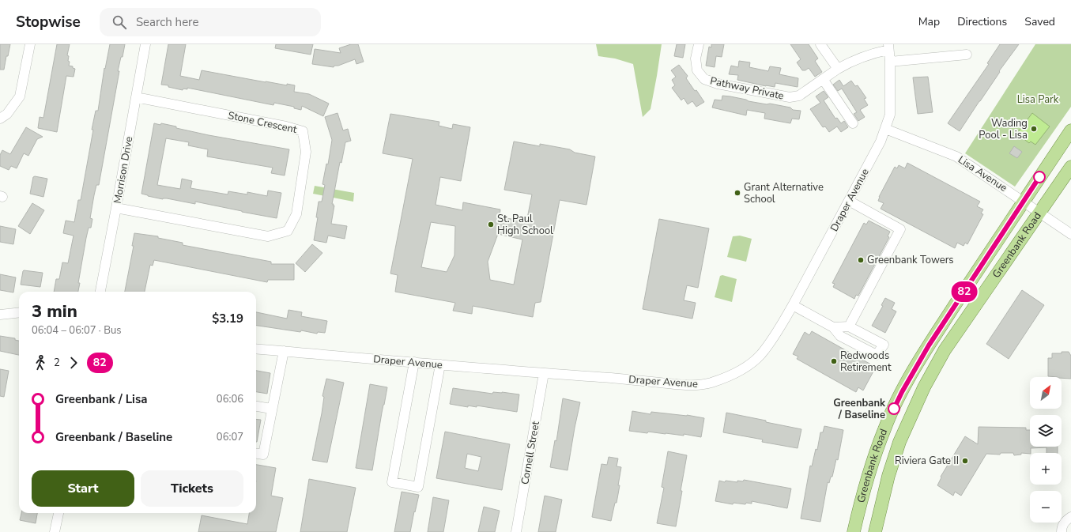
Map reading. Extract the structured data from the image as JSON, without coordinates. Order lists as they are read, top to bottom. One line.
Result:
{"streets":{"main road":["Greenbank Road"],"street":["Pathway Private","Stone Crescent","Morrison Drive","Lisa Avenue","Draper Avenue","Cornell Street"]},"crossings":[["Pathway Private","Draper Avenue"],["Stone Crescent","Morrison Drive"],["Lisa Avenue","Draper Avenue"],["Lisa Avenue","Greenbank Road"],["Draper Avenue","Cornell Street"]],"parks":["Lisa Park"],"places":["Wading Pool - Lisa","Grant Alternative School","St. Paul High School","Greenbank Towers","Redwoods Retirement","Greenbank / Baseline","Riviera Gate II"],"lines":["bus line 82"],"north":"top right","page":{"header":"Stopwise","search":"Search here","nav":["Map","Directions","Saved"],"on_map":"82","heading":["3 min","06:04 – 06:07 · Bus","$3.19"],"legs":["2","82"],"map_buttons":["+","−"],"list":[{"name":"Greenbank / Lisa","value":"06:06"},{"name":"Greenbank / Baseline","value":"06:07"}],"buttons":["Start","Tickets"]}}
